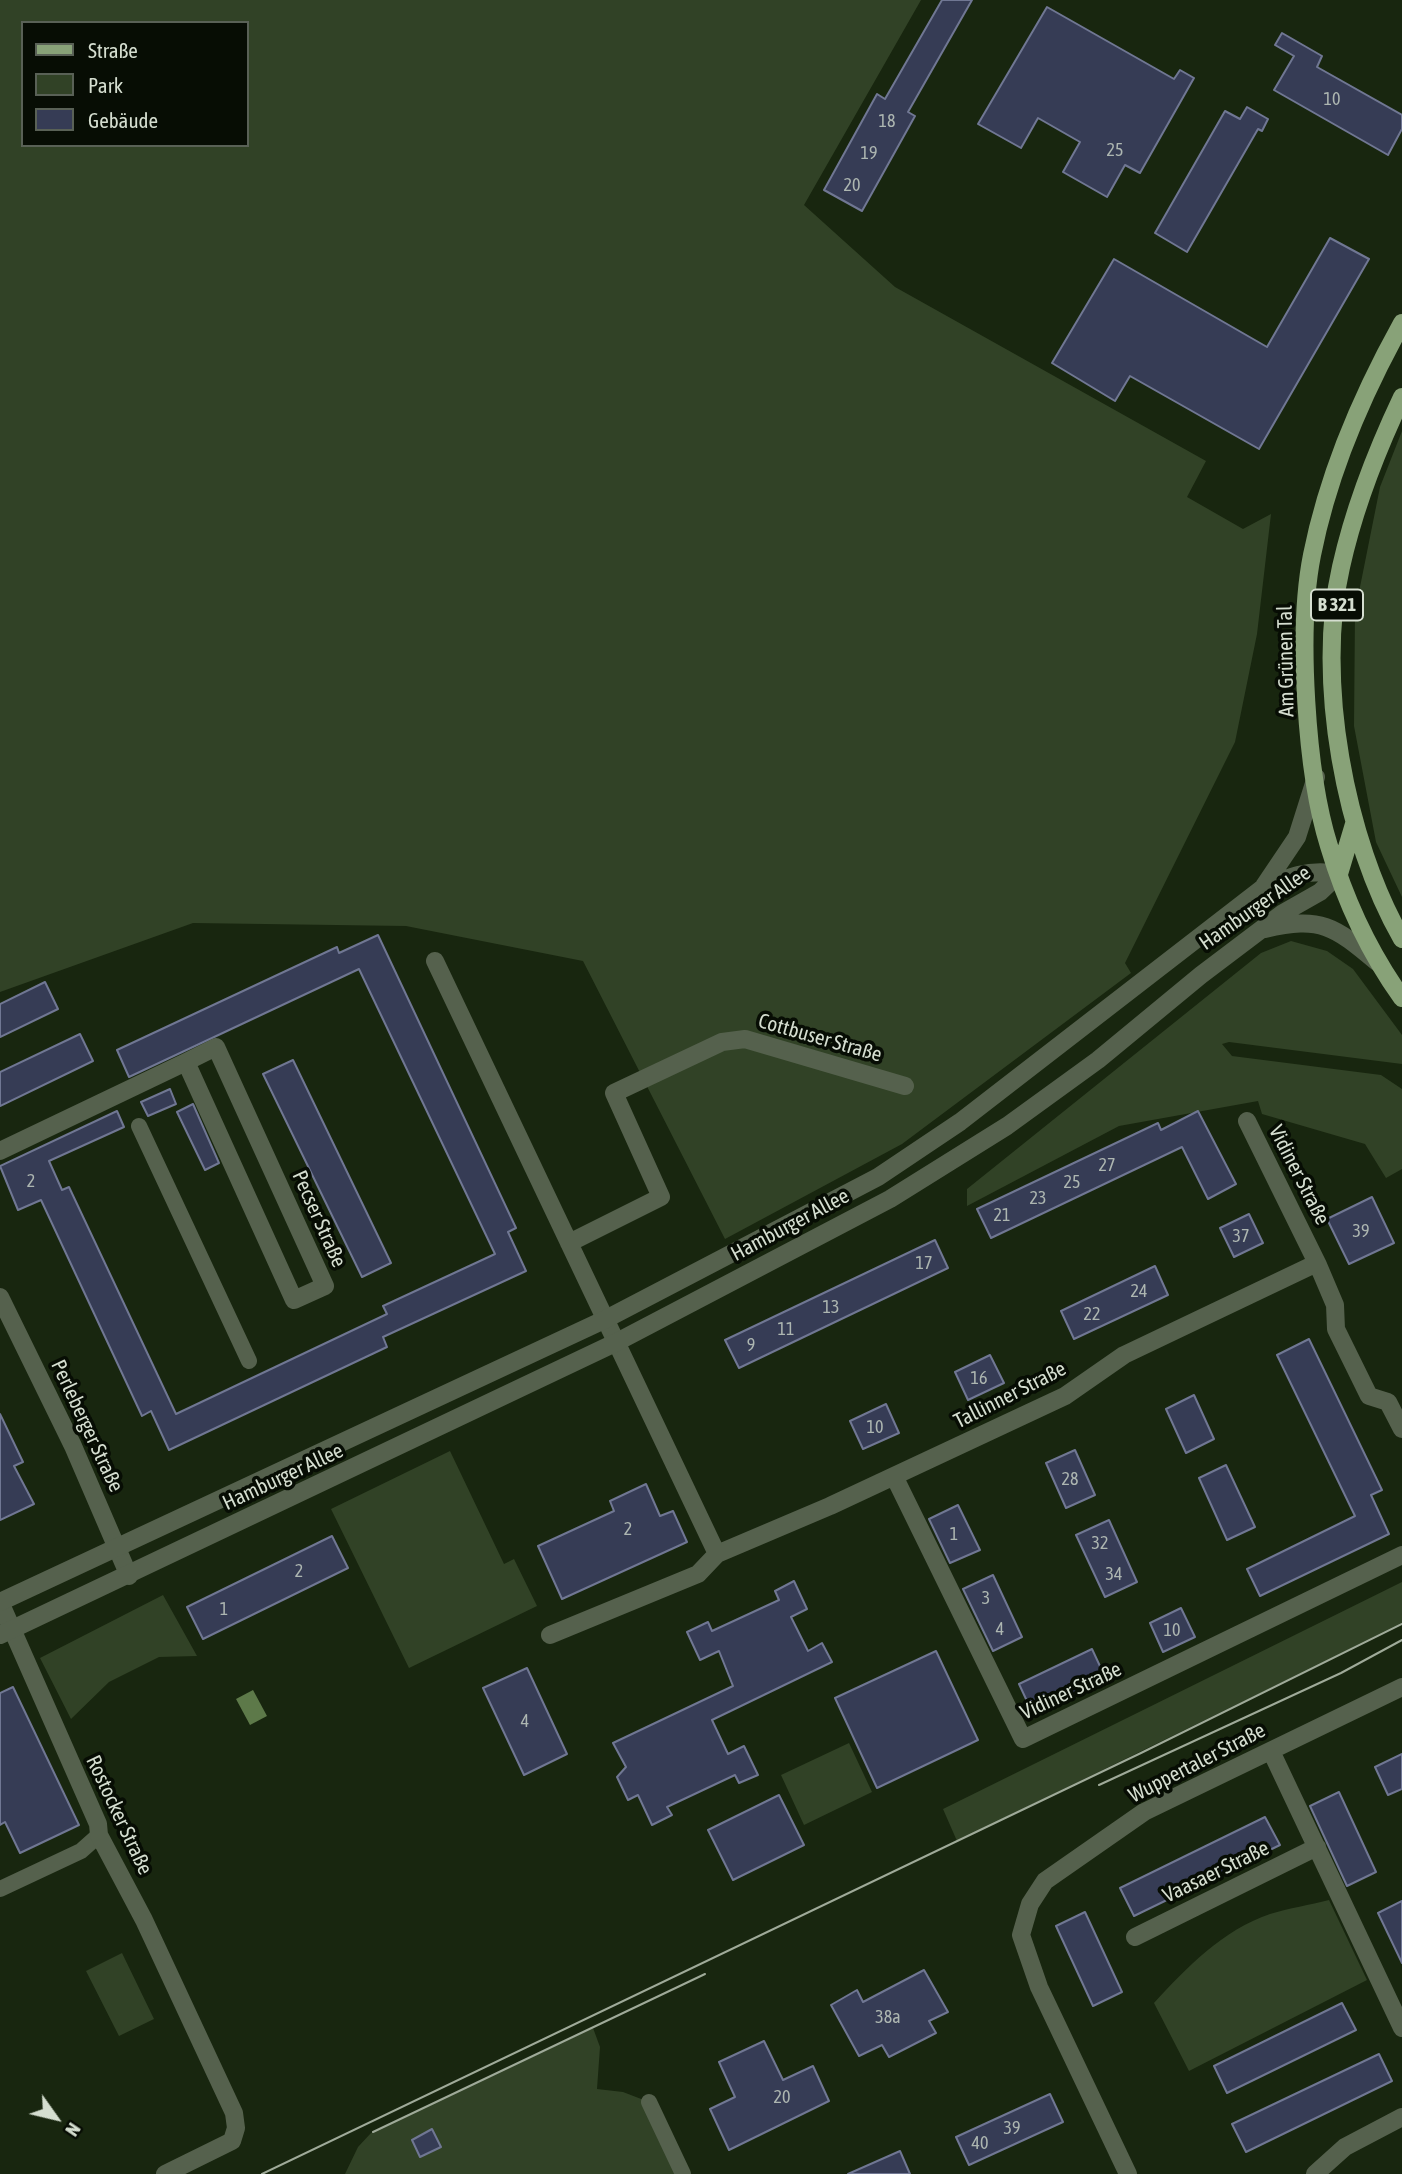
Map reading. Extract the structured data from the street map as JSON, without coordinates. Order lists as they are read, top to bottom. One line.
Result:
{"streets":{"main road":["B 321","Am Grünen Tal"],"street":["Hamburger Allee","Cottbuser Straße","Vidiner Straße","Pecser Straße","Tallinner Straße","Perleberger Straße","Wuppertaler Straße","Rostocker Straße","Vaasaer Straße"]},"crossings":[["Am Grünen Tal","Hamburger Allee"],["Hamburger Allee","Perleberger Straße"],["Hamburger Allee","Rostocker Straße"],["Vidiner Straße","Tallinner Straße"]],"house_numbers":["10","18","25","19","20","27","2","25","23","21","39","37","17","24","13","22","11","9","16","10","28","2","1","32","2","34","3","1","4","10","4","38a","20","39","40"],"legend":["Straße","Park","Gebäude"],"north":"bottom right"}
